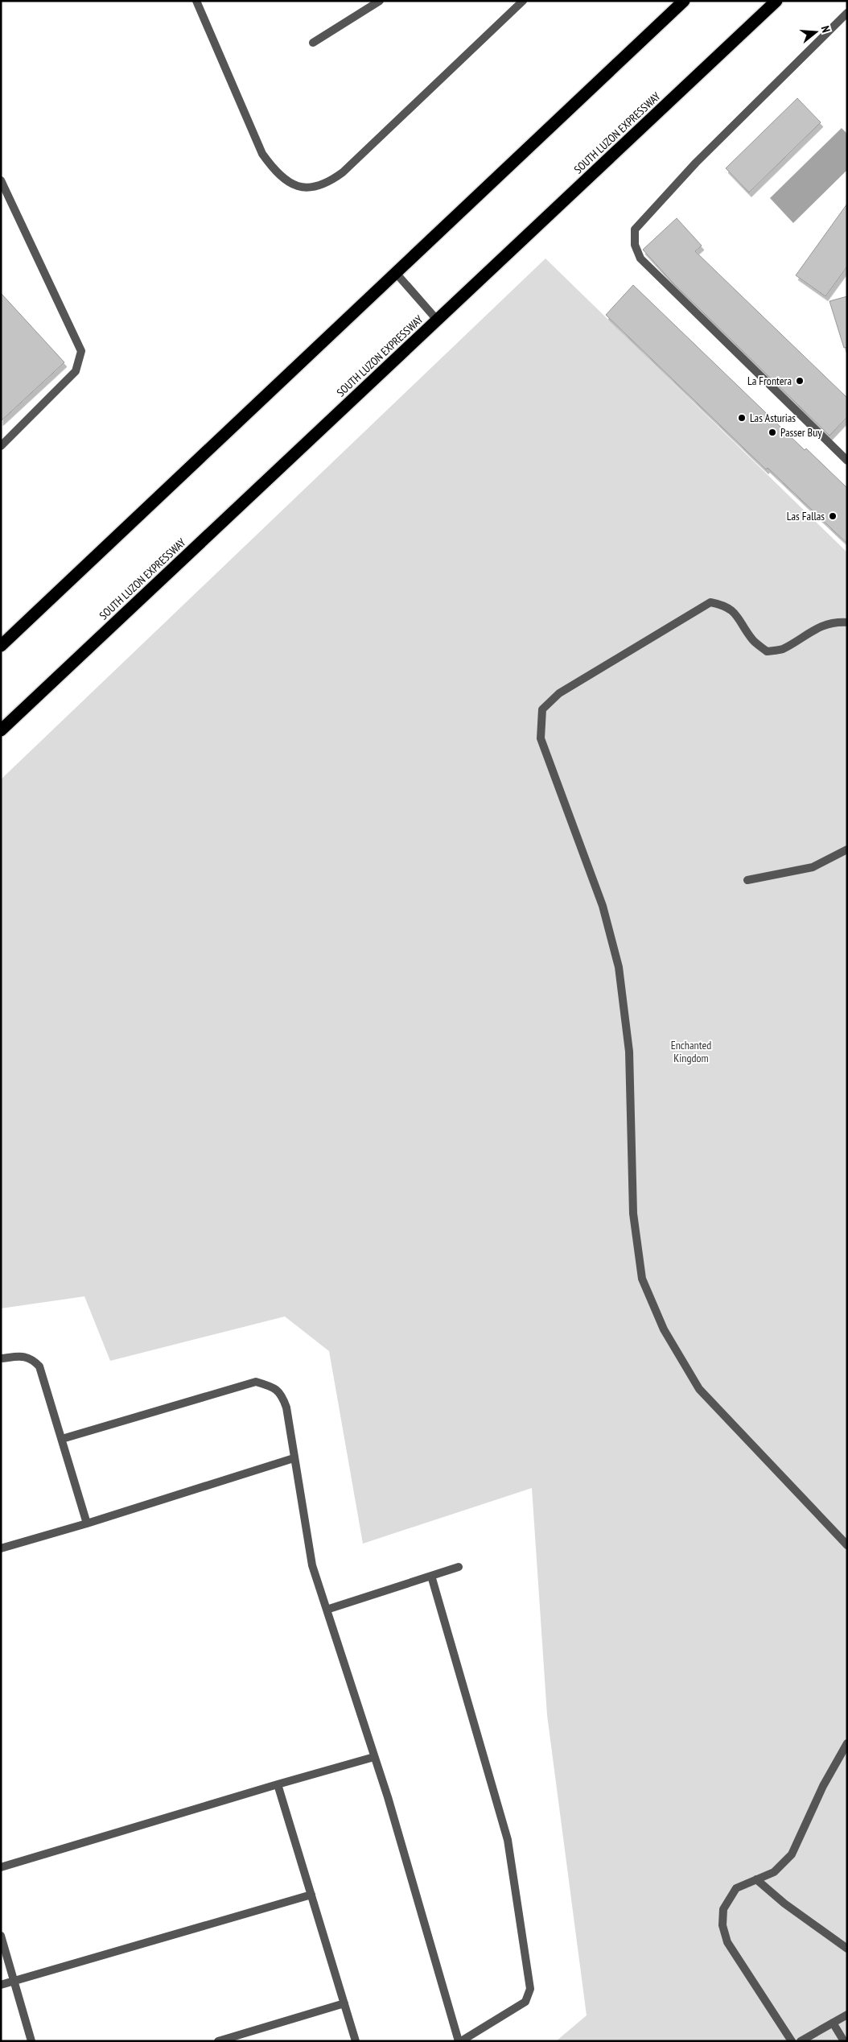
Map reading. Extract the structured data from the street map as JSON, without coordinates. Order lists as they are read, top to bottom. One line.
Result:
{"streets":{"highway":["SOUTH LUZON EXPRESSWAY"]},"parks":["Enchanted Kingdom"],"places":["La Frontera","Las Asturias","Passer Buy","Las Fallas"],"north":"right"}
